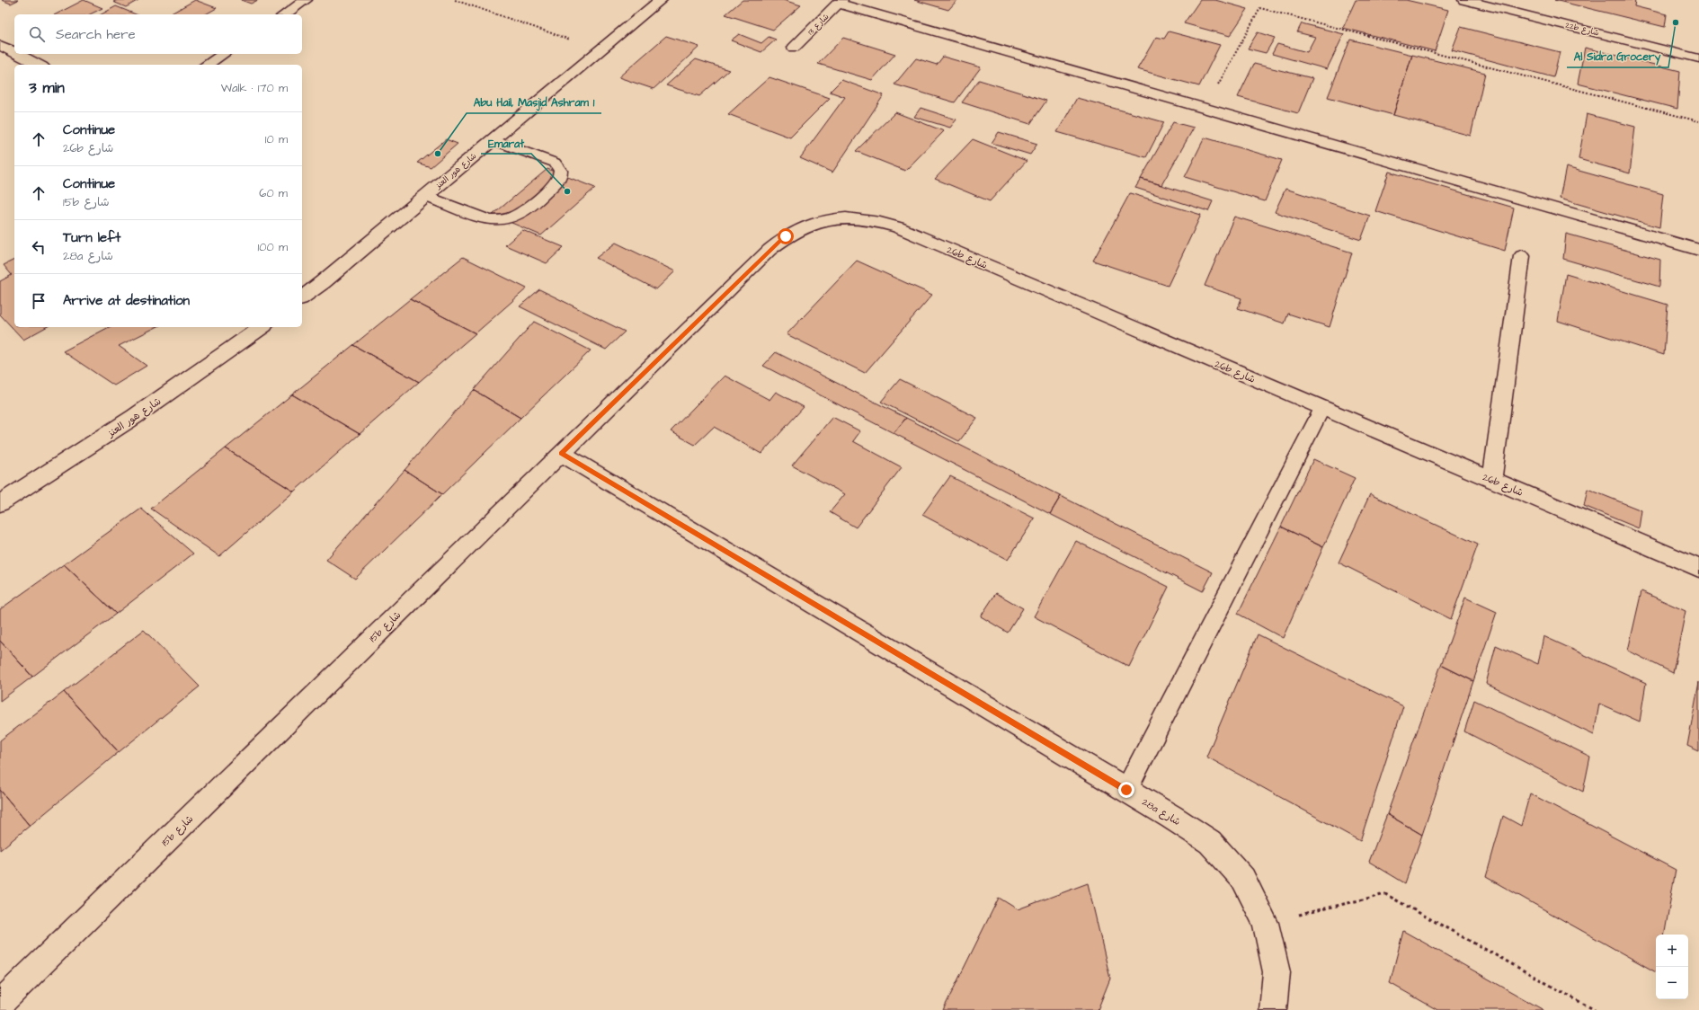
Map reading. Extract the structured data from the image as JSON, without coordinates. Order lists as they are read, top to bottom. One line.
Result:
{"streets":{"street":["شارع 13","22b شارع","شارع هور العنز","26b شارع","15b شارع","28a شارع"]},"crossings":[["26b شارع","15b شارع"],["15b شارع","28a شارع"]],"places":["Al Sidra Grocery","Abu Hail, Masjid Ashram 1","Emarat"],"page":{"search":"Search here","heading":["3 min","Walk · 170 m"],"list":[["Continue","26b شارع","10 m"],["Continue","15b شارع","60 m"],["Turn left","28a شارع","100 m"],"Arrive at destination"],"map_buttons":["+","−"]}}
